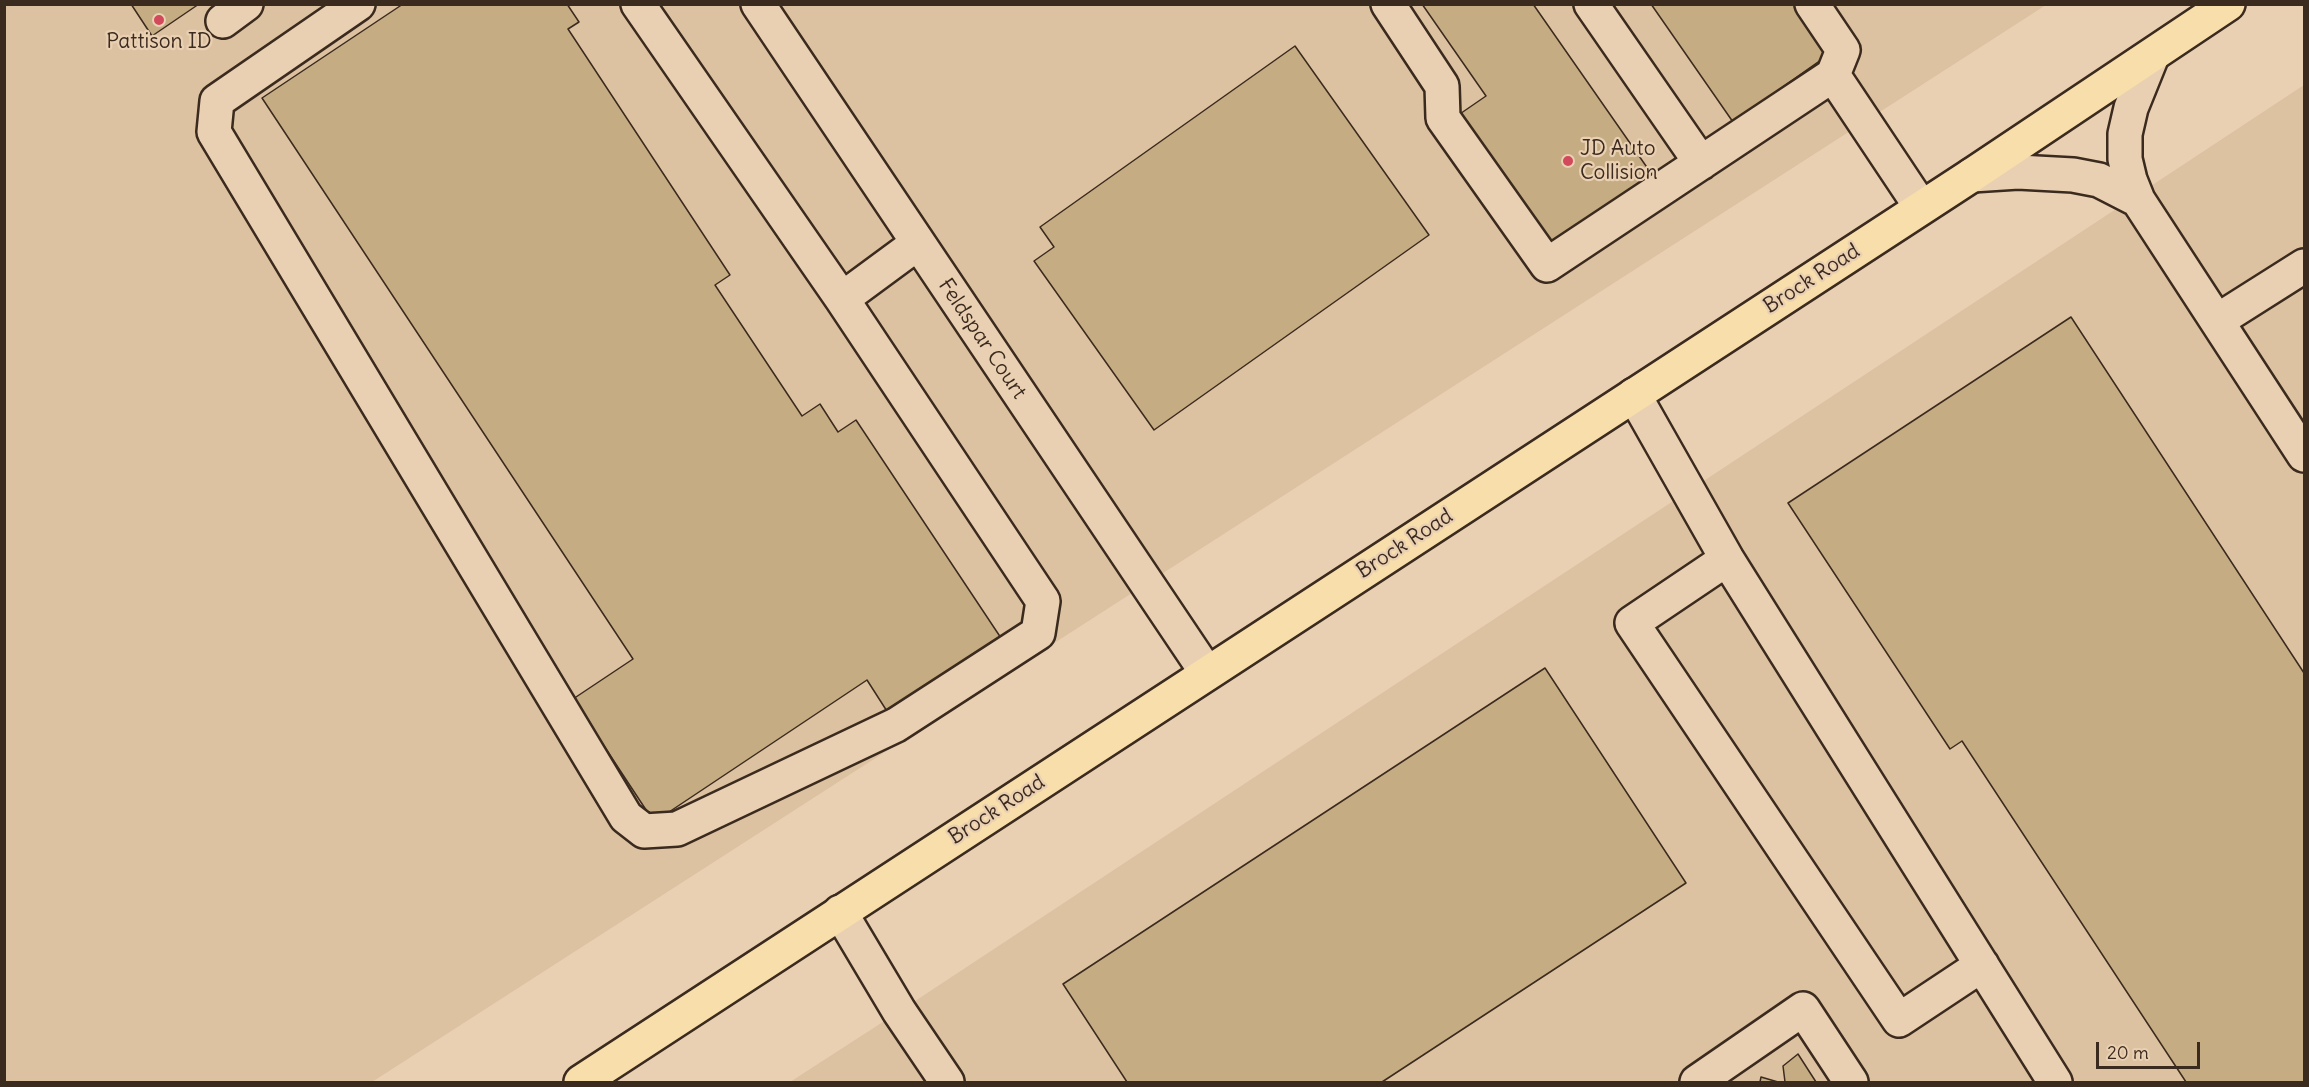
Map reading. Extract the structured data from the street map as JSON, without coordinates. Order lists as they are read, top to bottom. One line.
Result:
{"streets":{"main road":["Brock Road"],"street":["Feldspar Court"]},"crossings":[["Brock Road","Feldspar Court"]],"places":["Pattison ID","JD Auto Collision"],"scale_bar":"20 m"}
